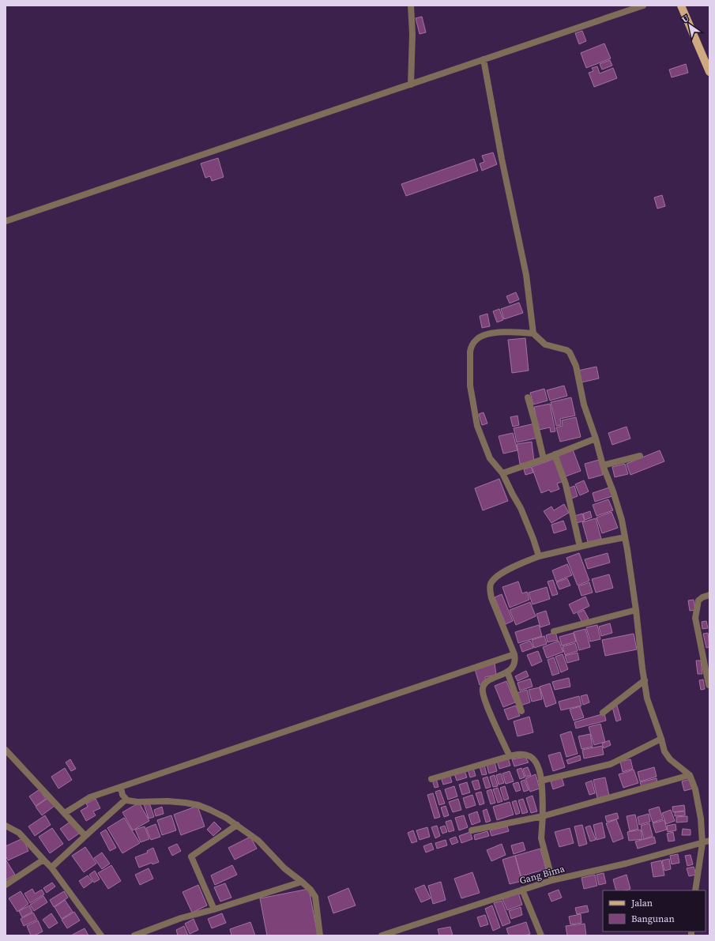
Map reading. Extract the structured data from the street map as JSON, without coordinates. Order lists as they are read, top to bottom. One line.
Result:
{"streets":{"street":["Gang Bima"]},"legend":["Jalan","Bangunan"],"north":"top left"}
